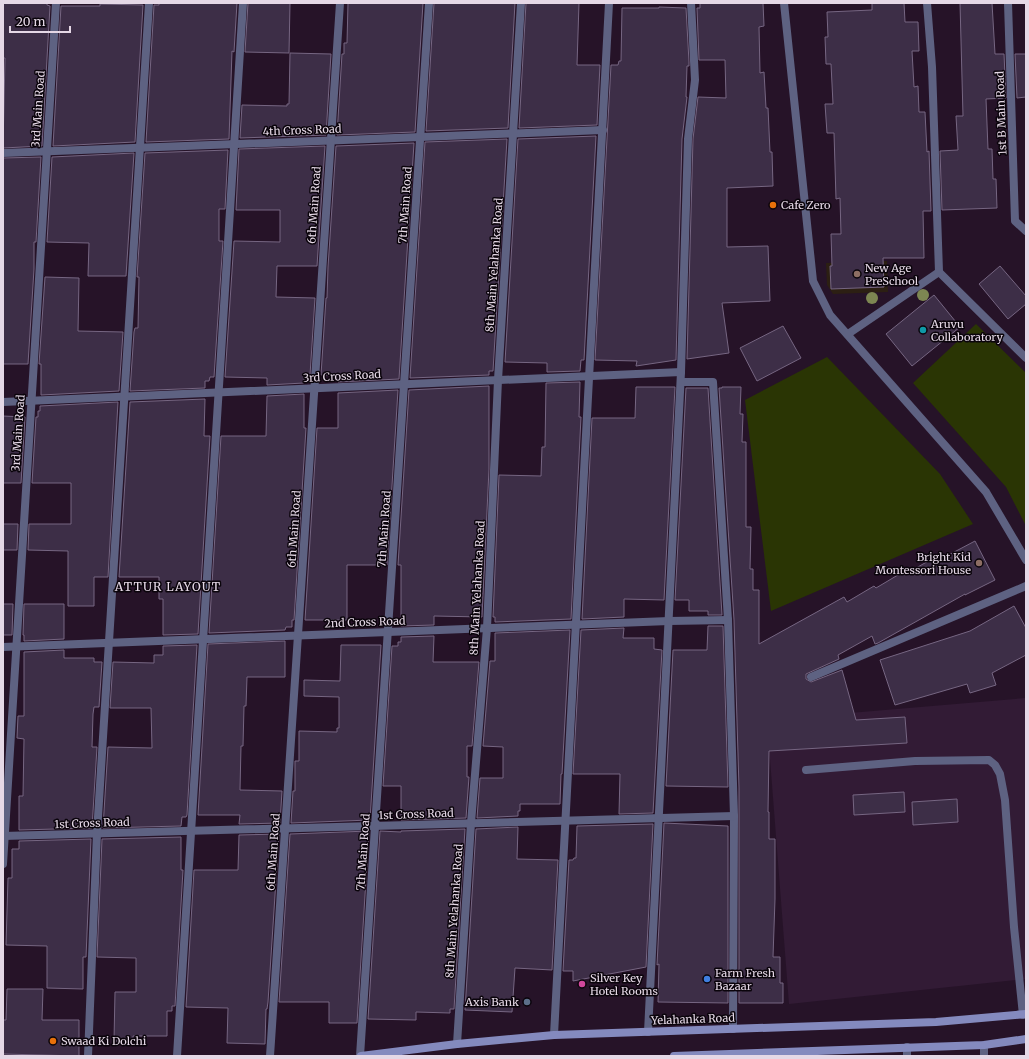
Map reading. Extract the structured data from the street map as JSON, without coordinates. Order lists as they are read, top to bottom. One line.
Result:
{"streets":{"main road":["Yelahanka Road"],"street":["3rd Main Road","1st B Main Road","4th Cross Road","6th Main Road","7th Main Road","8th Main Yelahanka Road","3rd Cross Road","2nd Cross Road","1st Cross Road"]},"crossings":[["3rd Main Road","4th Cross Road"],["3rd Main Road","3rd Cross Road"],["3rd Main Road","2nd Cross Road"],["3rd Main Road","1st Cross Road"],["4th Cross Road","6th Main Road"],["4th Cross Road","7th Main Road"],["4th Cross Road","8th Main Yelahanka Road"],["6th Main Road","3rd Cross Road"],["6th Main Road","2nd Cross Road"],["6th Main Road","1st Cross Road"],["7th Main Road","3rd Cross Road"],["7th Main Road","2nd Cross Road"],["7th Main Road","1st Cross Road"],["7th Main Road","Yelahanka Road"],["8th Main Yelahanka Road","3rd Cross Road"],["8th Main Yelahanka Road","2nd Cross Road"],["8th Main Yelahanka Road","1st Cross Road"],["8th Main Yelahanka Road","Yelahanka Road"]],"districts":["ATTUR LAYOUT"],"places":["Cafe Zero","New Age PreSchool","Aruvu Collaboratory","Bright Kid Montessori House","Farm Fresh Bazaar","Silver Key Hotel Rooms","Axis Bank","Swaad Ki Dolchi"],"scale_bar":"20 m"}
